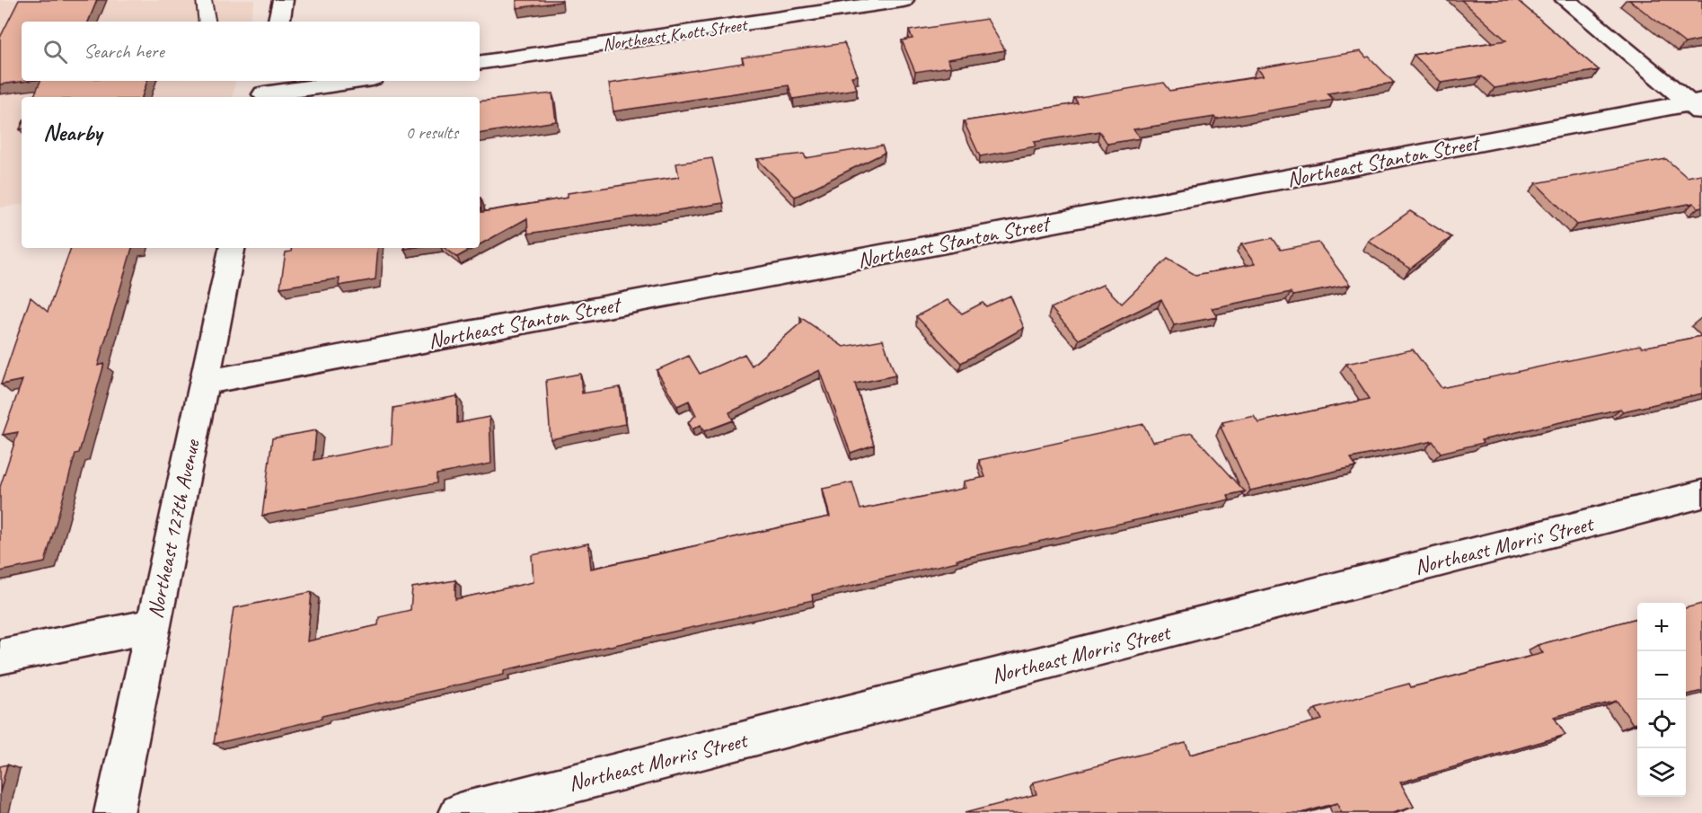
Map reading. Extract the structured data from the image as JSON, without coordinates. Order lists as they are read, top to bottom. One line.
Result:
{"streets":{"street":["Northeast Knott Street","Northeast Stanton Street","Northeast 127th Avenue","Northeast Morris Street"]},"crossings":[["Northeast Stanton Street","Northeast 127th Avenue"]],"page":{"search":"Search here","heading":["Nearby","0 results"],"map_buttons":["+","−"]}}
